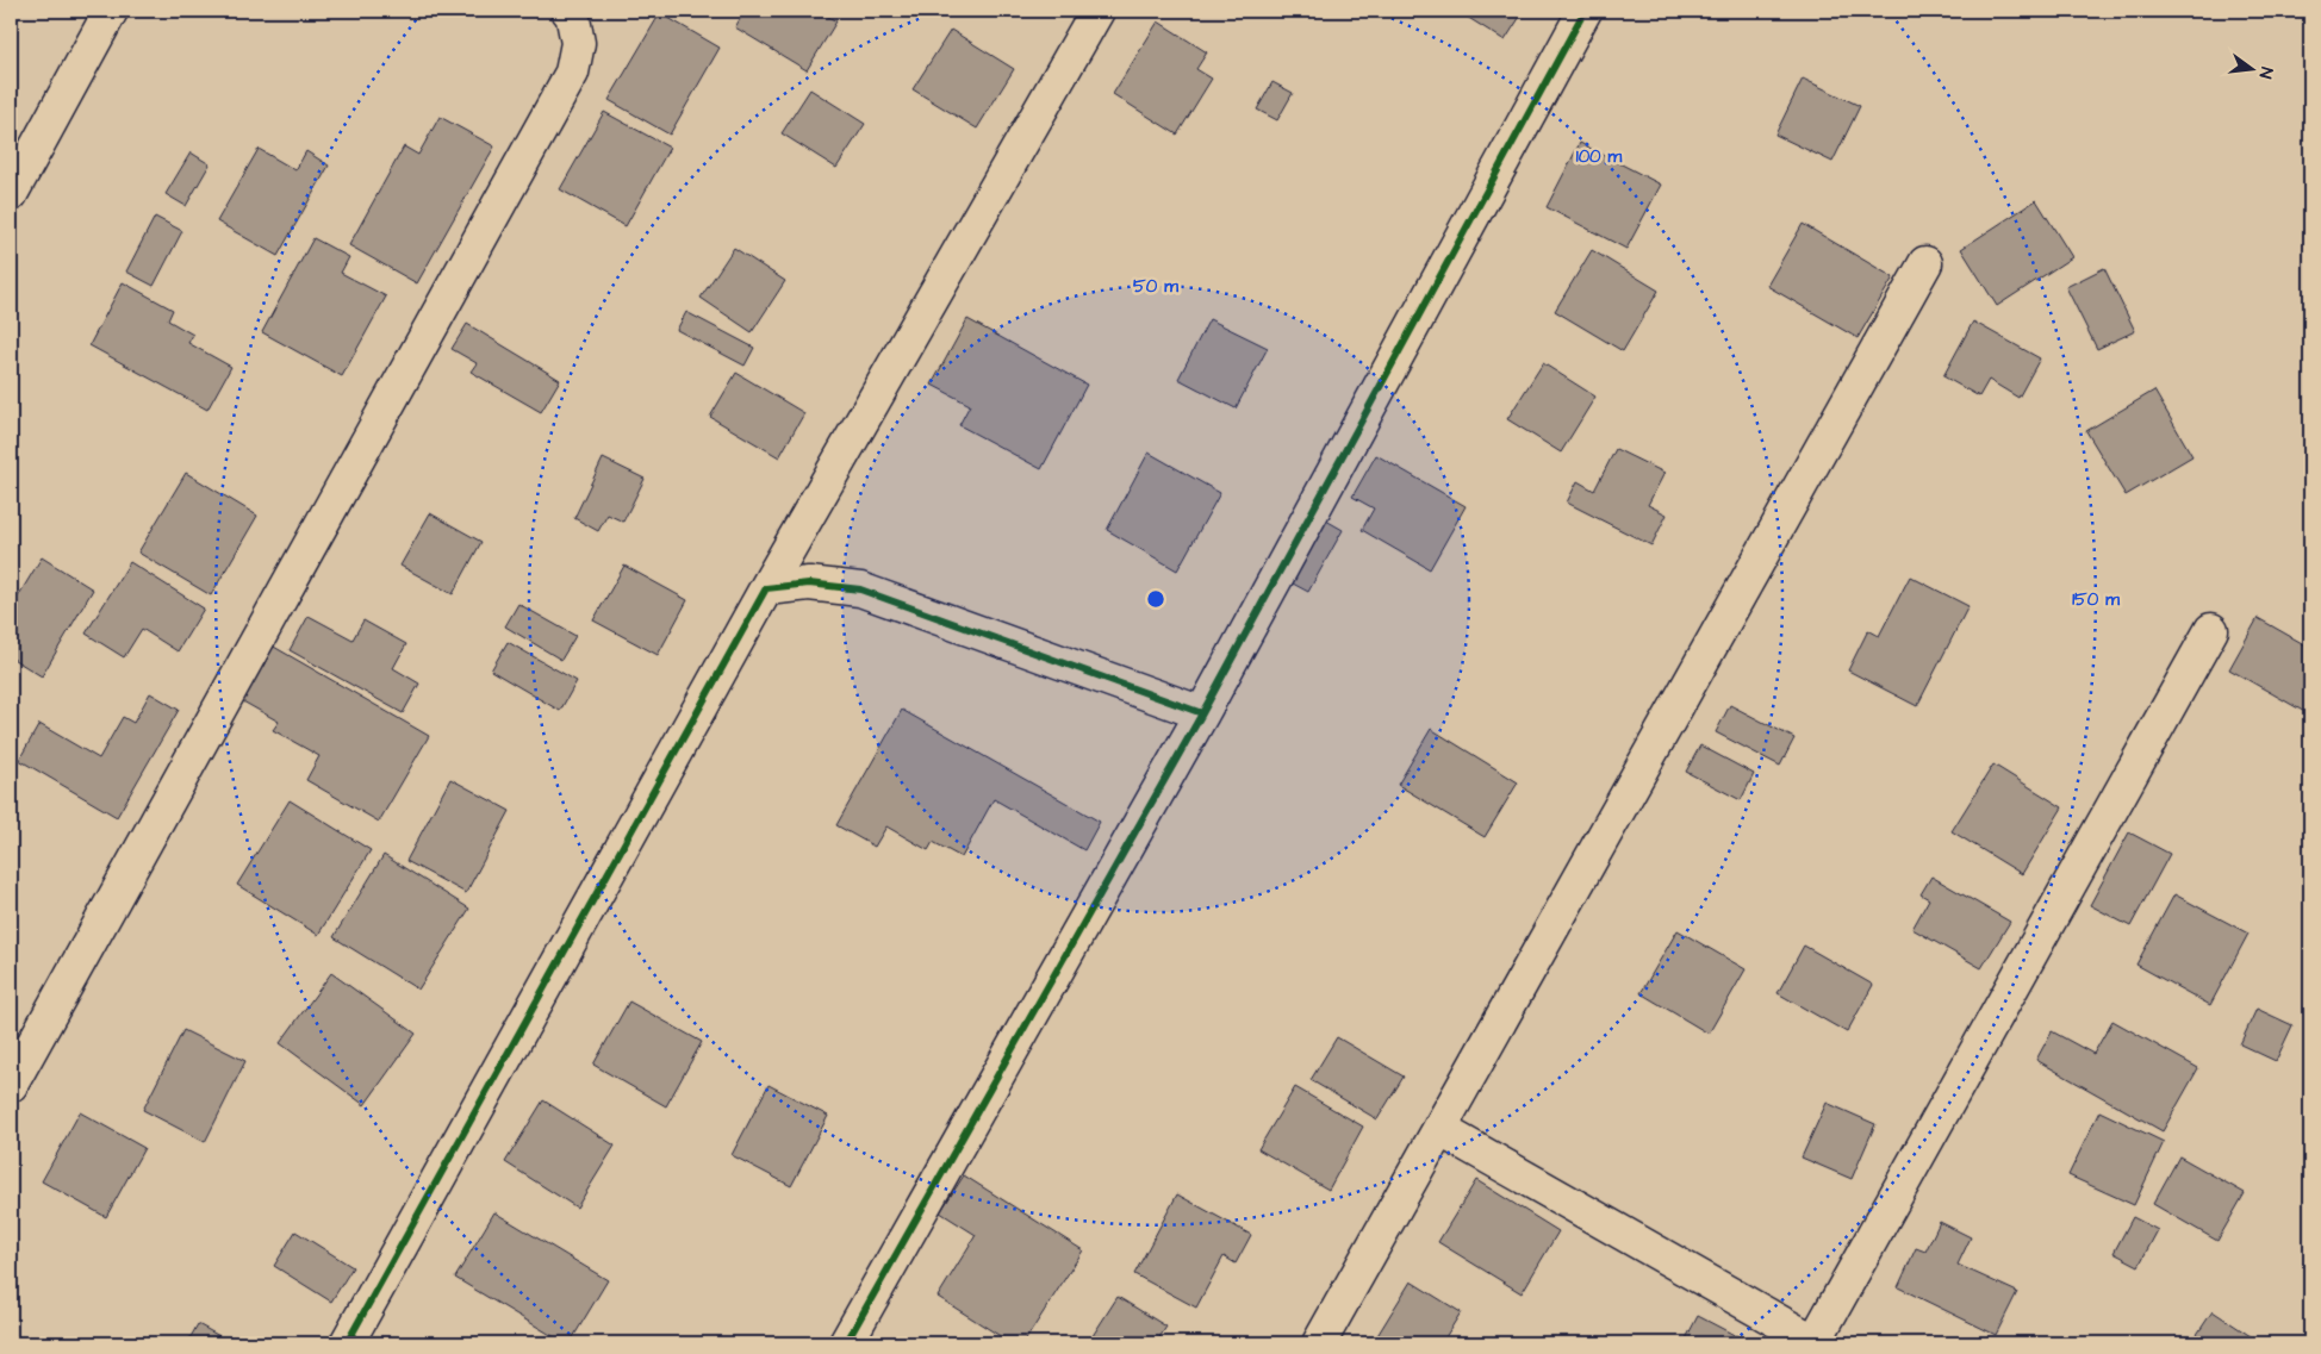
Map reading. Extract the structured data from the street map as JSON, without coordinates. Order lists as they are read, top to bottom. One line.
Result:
{"north":"right","rings":["100 m","50 m","150 m"]}
